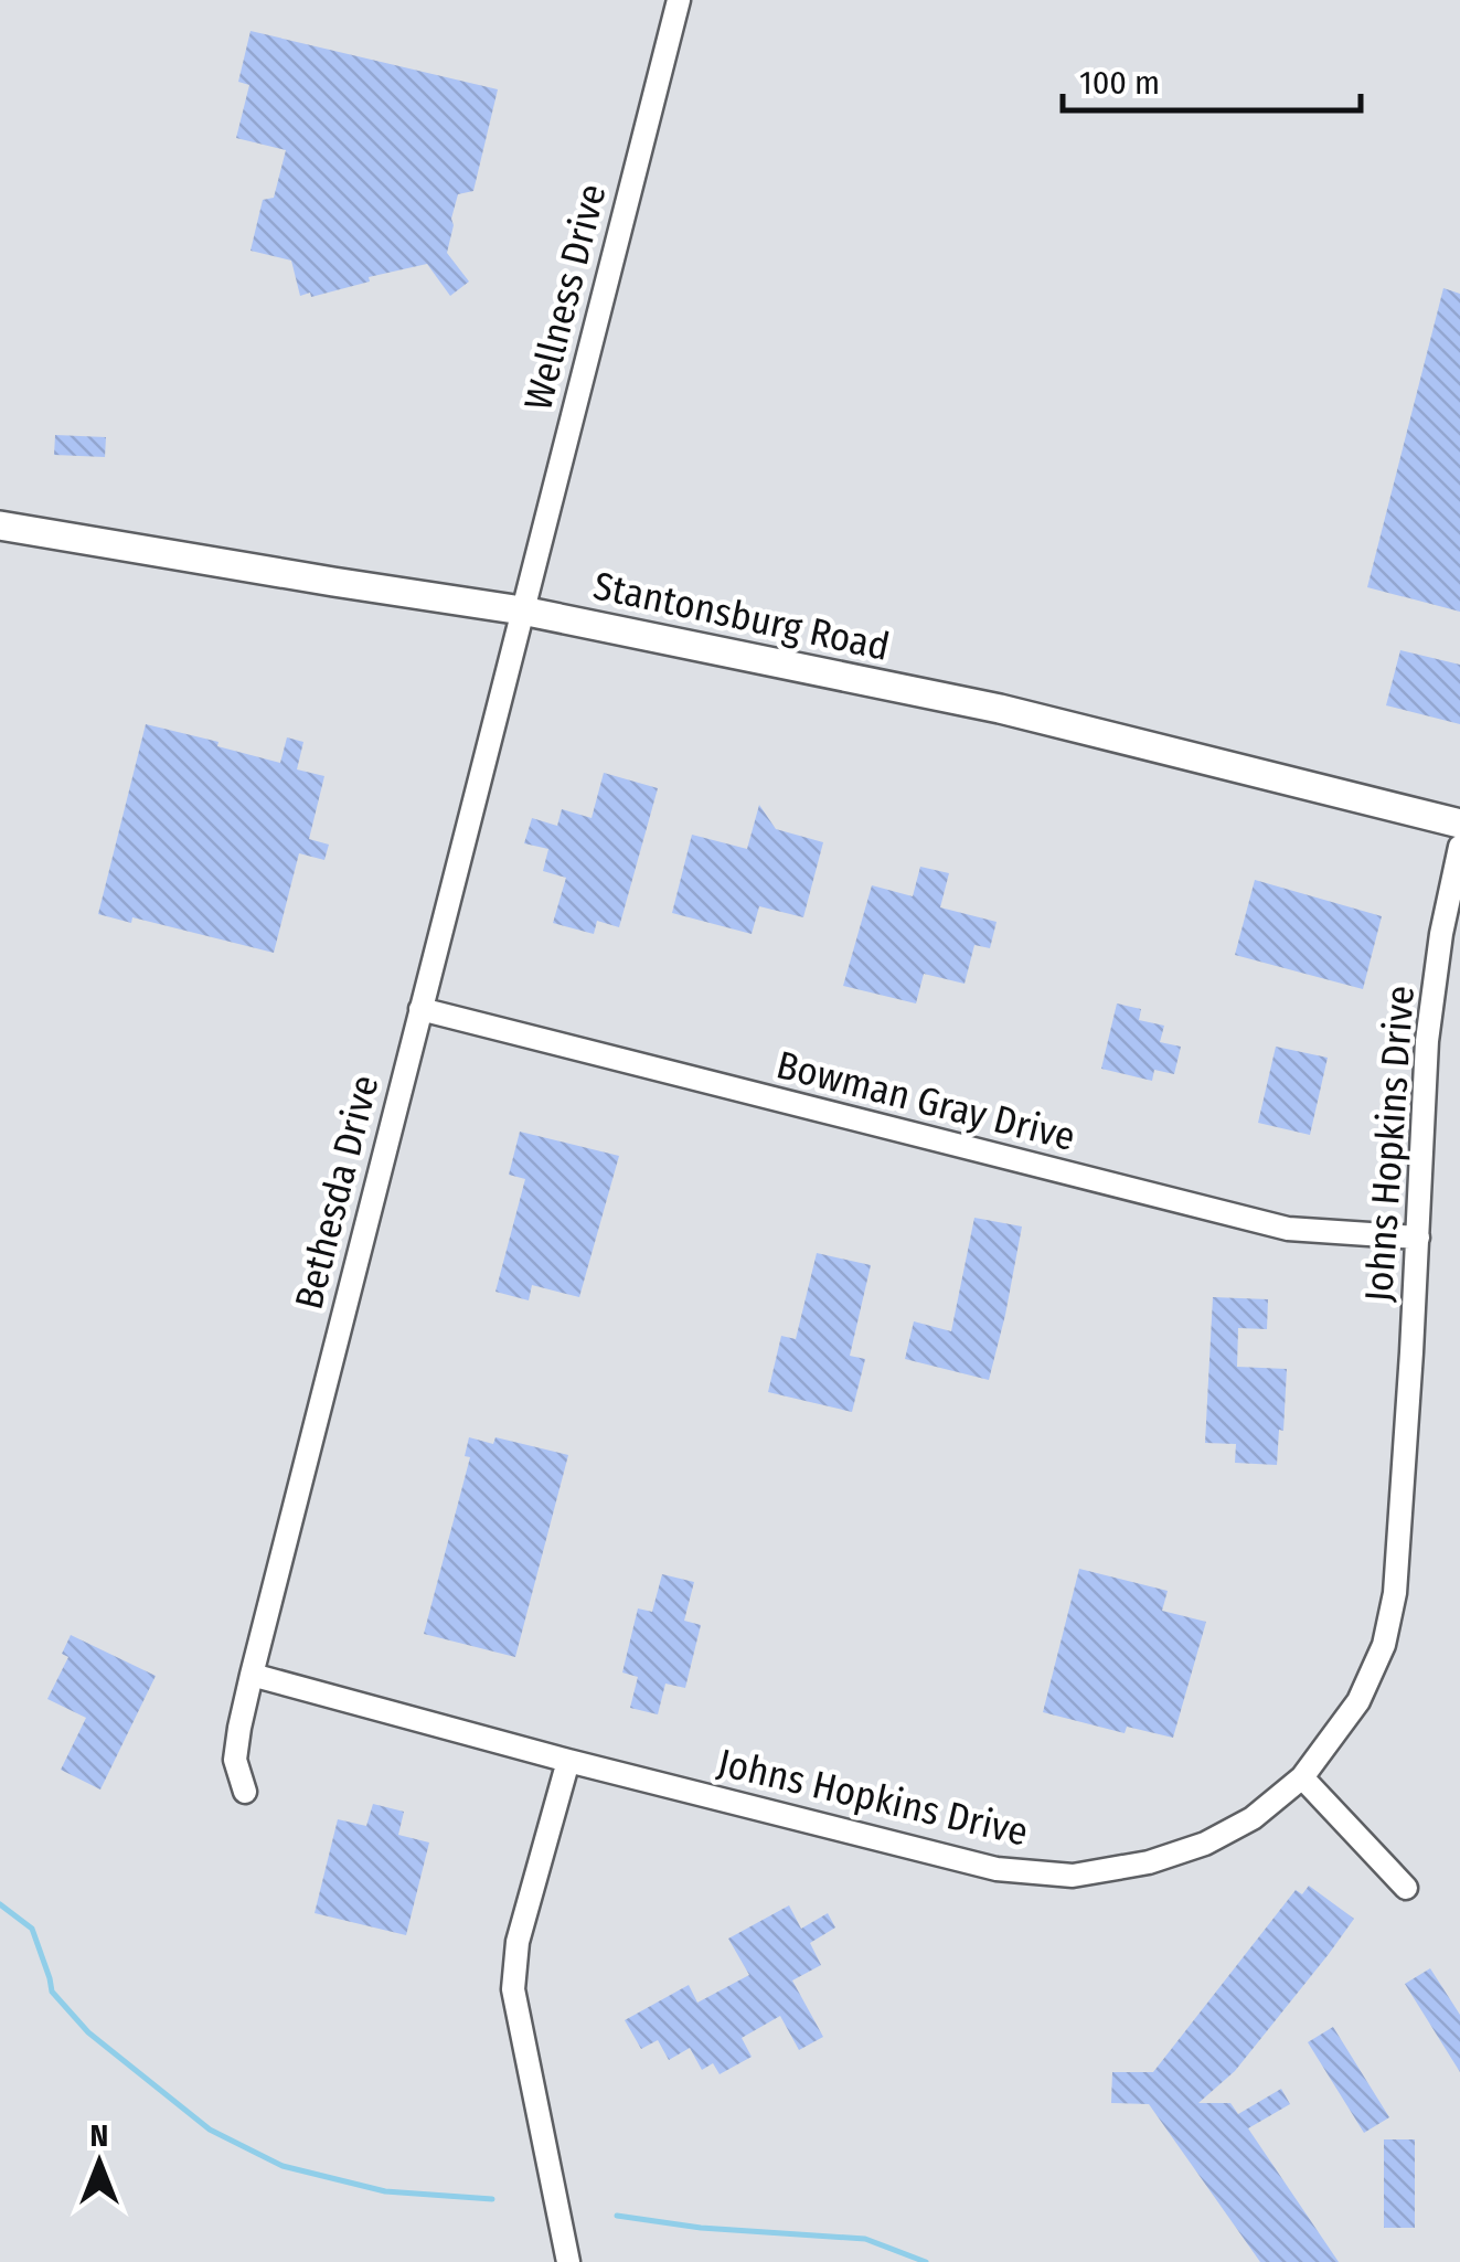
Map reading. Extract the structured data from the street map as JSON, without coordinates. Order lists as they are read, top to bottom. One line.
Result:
{"streets":{"main road":["Stantonsburg Road"],"street":["Wellness Drive","Bowman Gray Drive","Johns Hopkins Drive","Bethesda Drive"]},"crossings":[["Wellness Drive","Stantonsburg Road"],["Wellness Drive","Bethesda Drive"],["Stantonsburg Road","Bethesda Drive"],["Bowman Gray Drive","Johns Hopkins Drive"],["Bowman Gray Drive","Bethesda Drive"],["Johns Hopkins Drive","Bethesda Drive"]],"scale_bar":"100 m","north":"top"}
